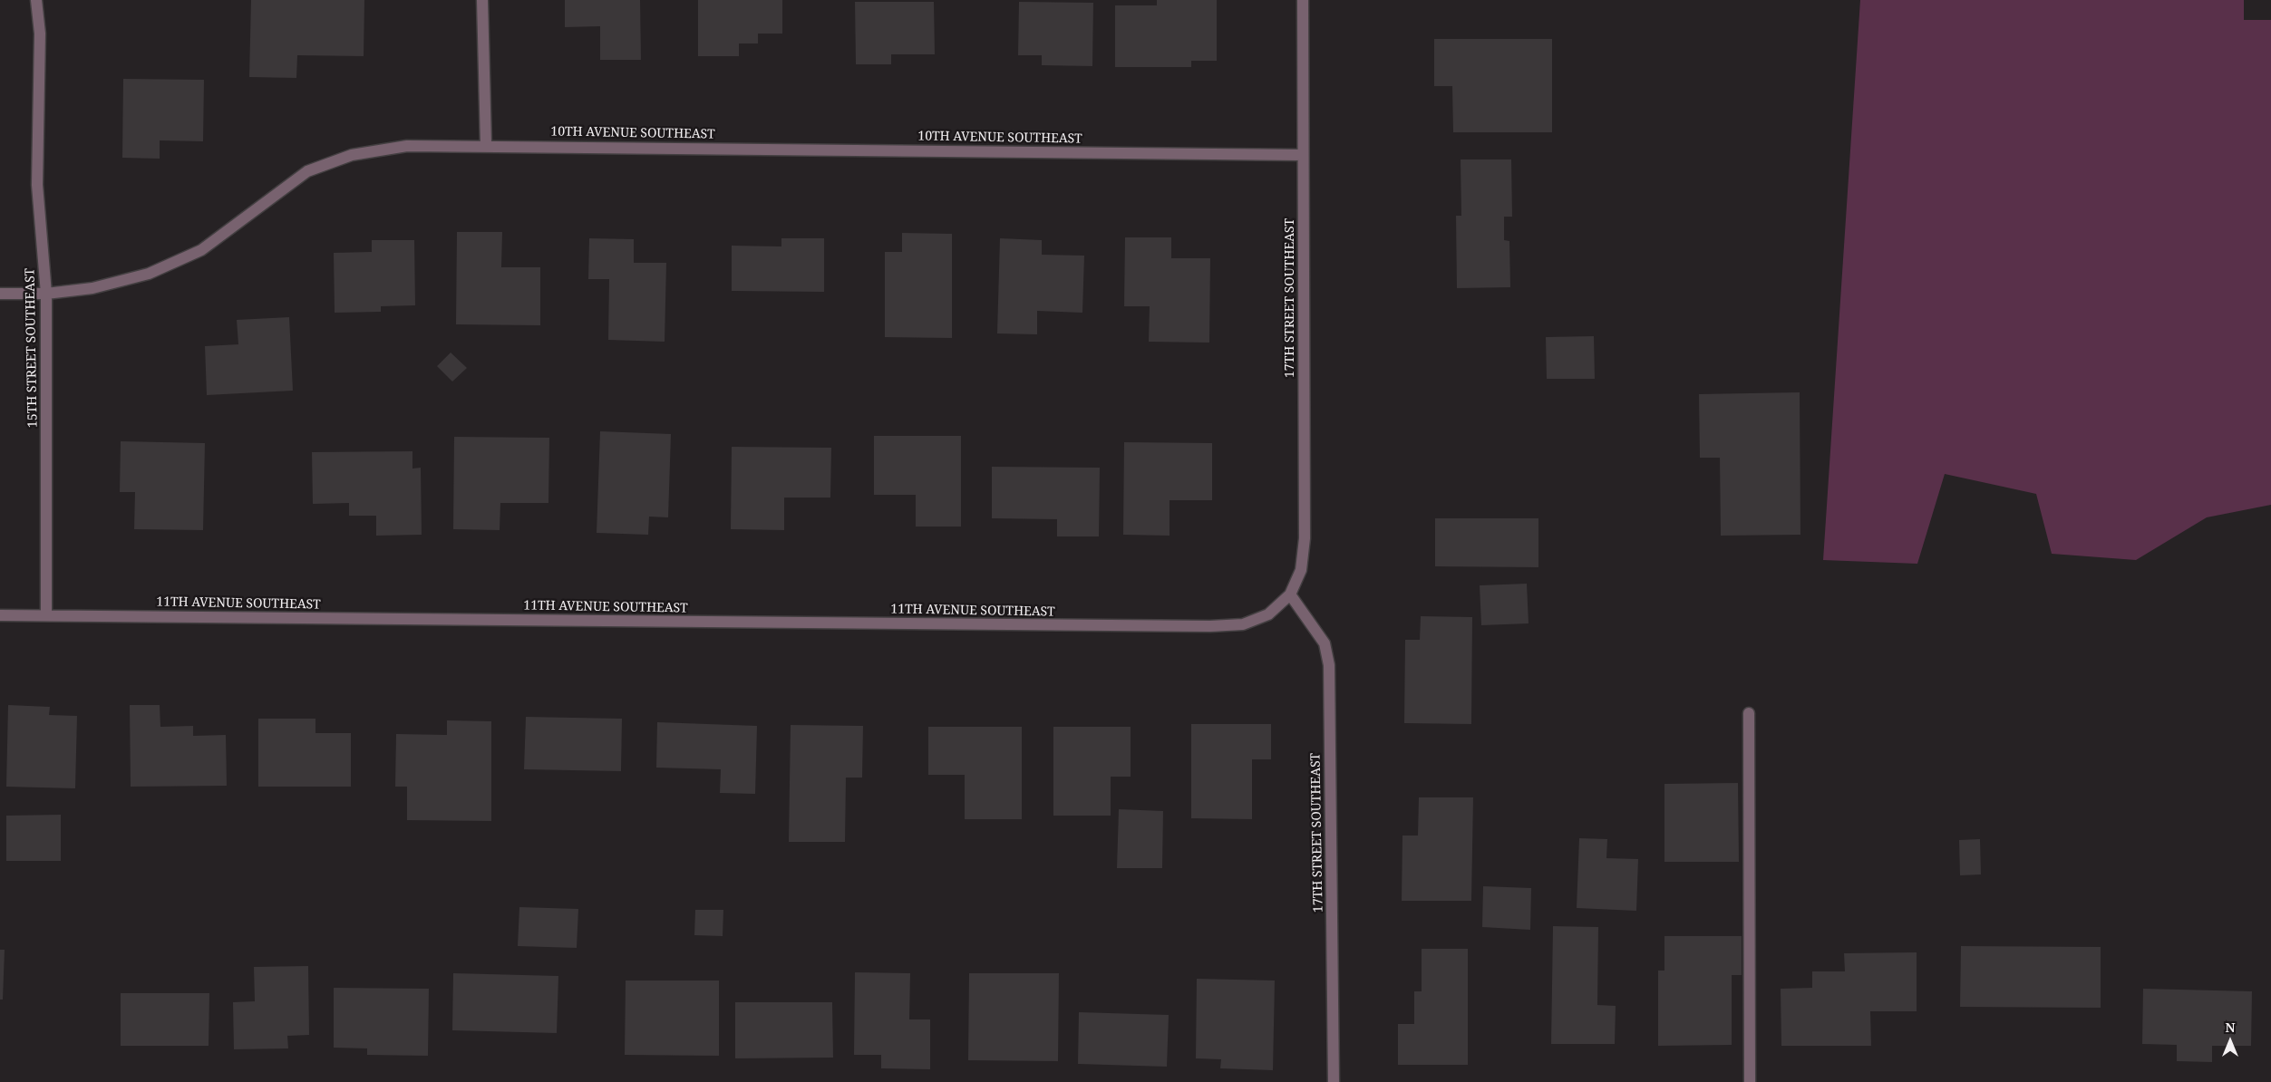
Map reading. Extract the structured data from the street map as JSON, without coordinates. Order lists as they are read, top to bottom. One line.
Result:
{"streets":{"street":["10TH AVENUE SOUTHEAST","17TH STREET SOUTHEAST","15TH STREET SOUTHEAST","11TH AVENUE SOUTHEAST"]},"crossings":[["10TH AVENUE SOUTHEAST","17TH STREET SOUTHEAST"],["10TH AVENUE SOUTHEAST","15TH STREET SOUTHEAST"],["17TH STREET SOUTHEAST","11TH AVENUE SOUTHEAST"],["15TH STREET SOUTHEAST","11TH AVENUE SOUTHEAST"]],"north":"top"}
